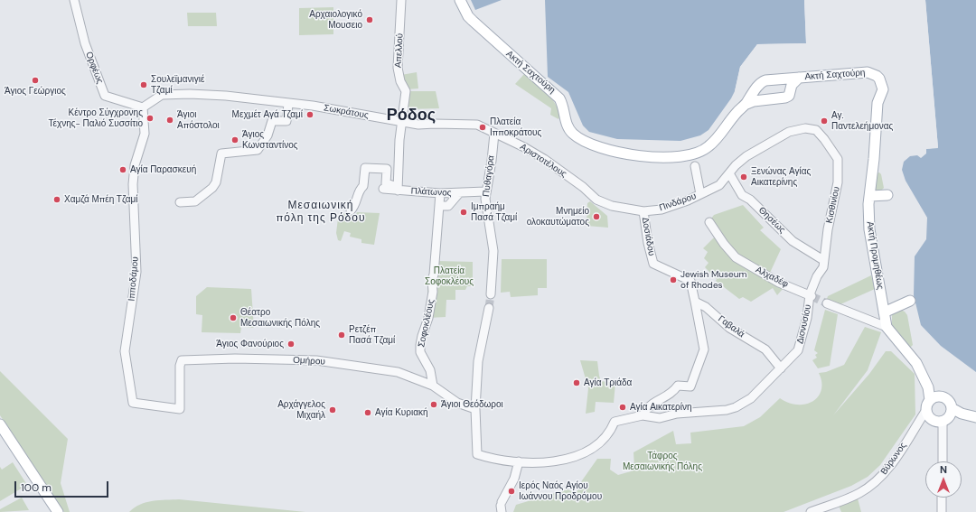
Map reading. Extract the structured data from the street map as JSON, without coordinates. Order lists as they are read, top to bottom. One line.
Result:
{"streets":{"main road":["Ακτή Σαχτούρη","Ακτή Προμηθέως"],"street":["Απελλού","Ορφέως","Σωκράτους","Αριστοτέλους","Πυθαγόρα","Πλάτωνος","Πινδάρου","Κισθινίου","Θησέως","Δοσιάδου","Αλχαδέφ","Ιπποδάμου","Σοφοκλέους","Διονυσίου","Γαβαλά","Ομήρου","Βύρωνος"]},"crossings":[["Απελλού","Σωκράτους"],["Απελλού","Πλάτωνος"],["Ορφέως","Σωκράτους"],["Ορφέως","Ιπποδάμου"],["Ακτή Σαχτούρη","Ακτή Προμηθέως"],["Σωκράτους","Αριστοτέλους"],["Σωκράτους","Πυθαγόρα"],["Σωκράτους","Πλάτωνος"],["Σωκράτους","Ιπποδάμου"],["Αριστοτέλους","Πυθαγόρα"],["Αριστοτέλους","Πινδάρου"],["Πυθαγόρα","Πλάτωνος"],["Πλάτωνος","Σοφοκλέους"],["Πινδάρου","Κισθινίου"],["Πινδάρου","Θησέως"],["Πινδάρου","Δοσιάδου"],["Κισθινίου","Θησέως"],["Κισθινίου","Αλχαδέφ"],["Κισθινίου","Διονυσίου"],["Δοσιάδου","Γαβαλά"],["Ακτή Προμηθέως","Βύρωνος"],["Αλχαδέφ","Διονυσίου"],["Ιπποδάμου","Ομήρου"],["Σοφοκλέους","Ομήρου"],["Διονυσίου","Γαβαλά"]],"districts":["Ρόδος","Μεσαιωνική πόλη της Ρόδου"],"parks":["Πλατεία Σοφοκλέους","Τάφρος Μεσαιωνικής Πόλης"],"places":["Αρχαιολογικό Μουσειο","Άγιος Γεώργιος","Σουλεϊμανιγιέ Τζαμί","Μεχμέτ Αγά Τζαμί","Κέντρο Σύγχρονης Τέχνης- Παλιό Συσσίτιο","Άγιοι Απόστολοι","Αγ. Παντελεήμονας","Πλατεία Ιπποκράτους","Άγιος Κωνσταντίνος","Αγία Παρασκευή","Ξενώνας Αγίας Αικατερίνης","Χαμζά Μπέη Τζαμί","Ιμπραήμ Πασά Τζαμί","Μνημείο ολοκαυτώματος","Jewish Museum of Rhodes","Θέατρο Μεσαιωνικής Πόλης","Ρετζέπ Πασά Τζαμί","Άγιος Φανούριος","Αγία Τριάδα","Άγιοι Θεόδωροι","Αγία Αικατερίνη","Αρχάγγελος Μιχαήλ","Αγία Κυριακή","Ιερός Ναός Αγίου Ιωάννου Προδρόμου"],"scale_bar":"100 m","north":"top"}
